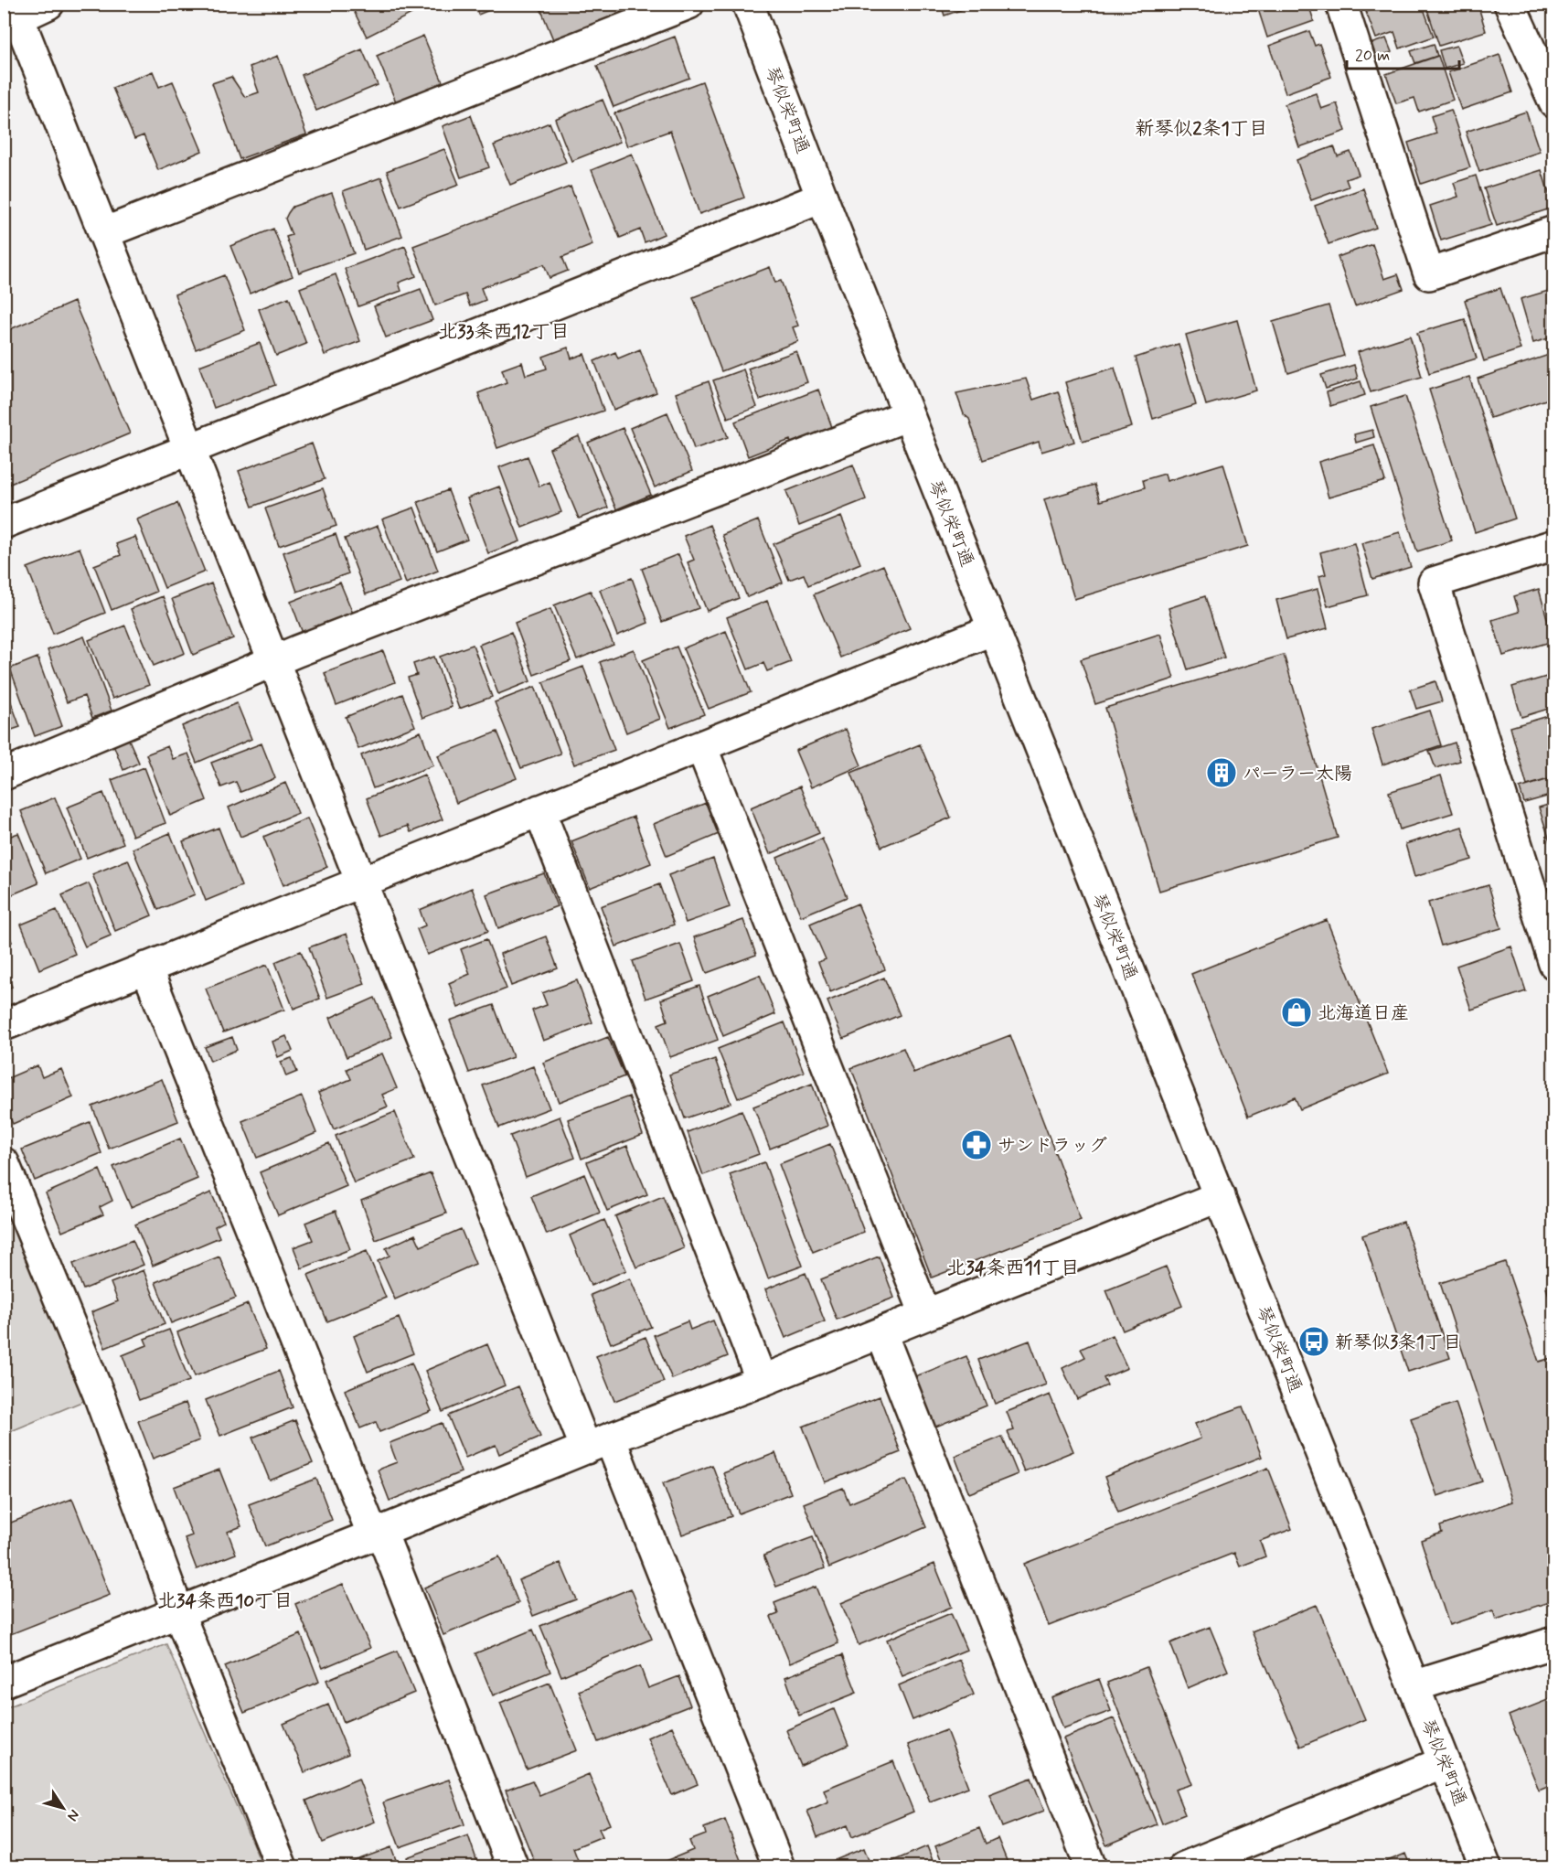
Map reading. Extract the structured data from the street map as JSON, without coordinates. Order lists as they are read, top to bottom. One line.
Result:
{"streets":{"street":["琴似栄町通"]},"districts":["新琴似2条1丁目","北33条西12丁目","北34条西11丁目","北34条西10丁目"],"places":{"building":["パーラー太陽"],"shop":["北海道日産"],"pharmacy":["サンドラッグ"],"bus stop":["新琴似3条1丁目"]},"scale_bar":"20 m","north":"bottom right"}
